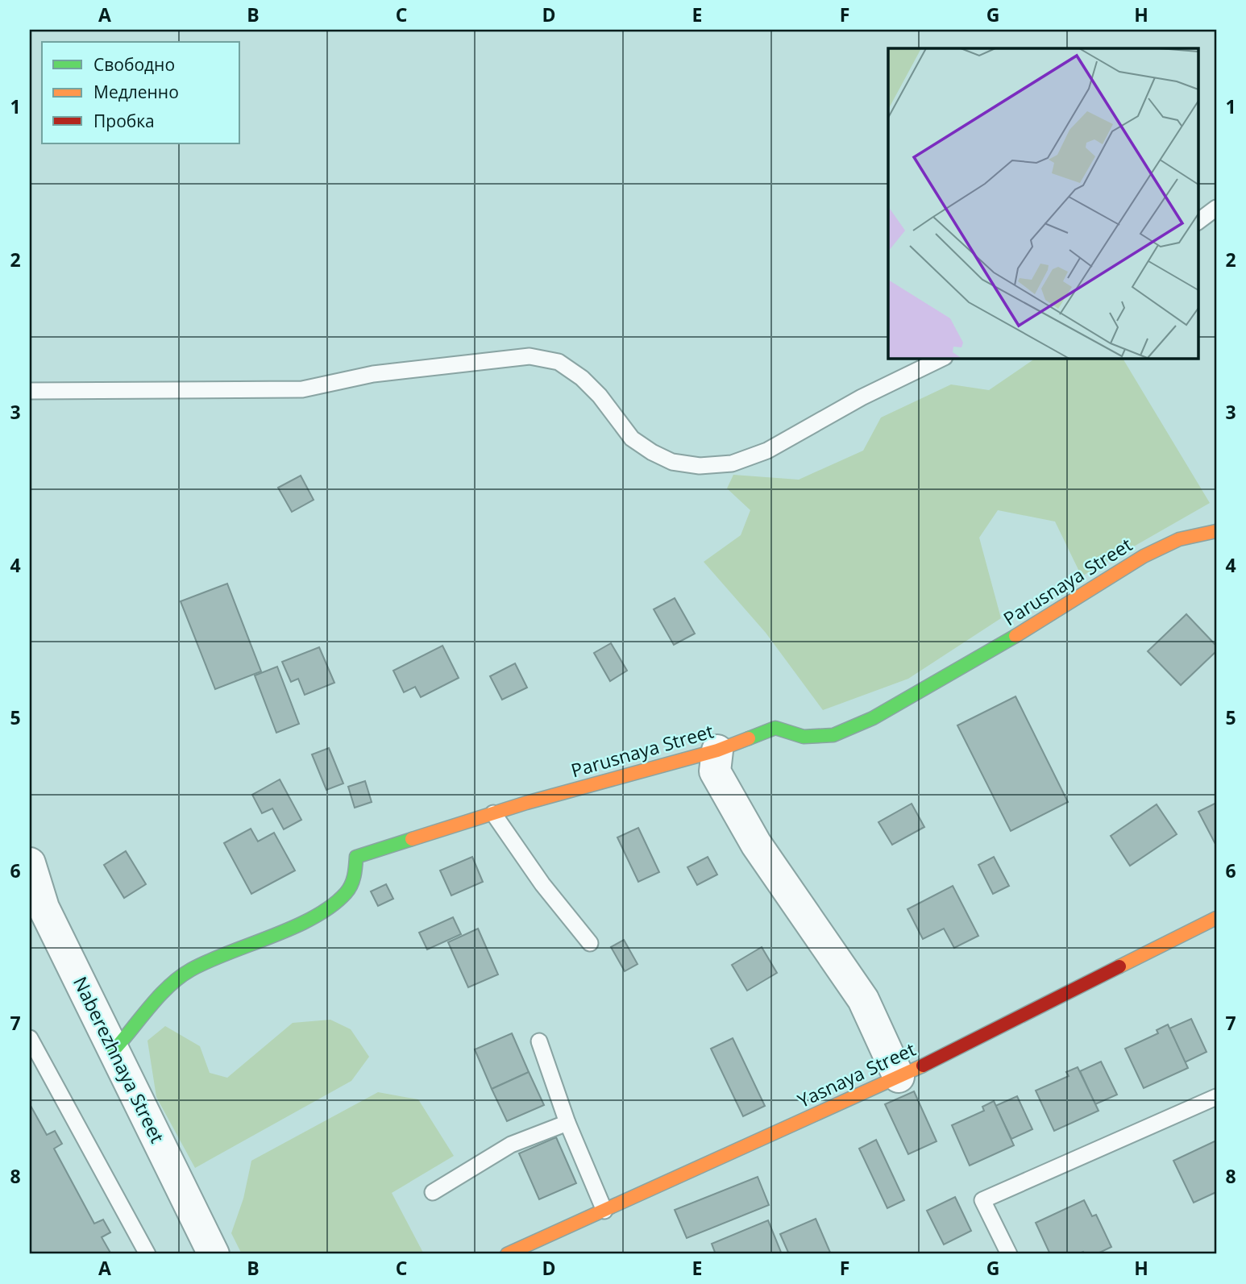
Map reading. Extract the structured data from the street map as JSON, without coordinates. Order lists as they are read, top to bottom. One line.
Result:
{"streets":{"street":["Parusnaya Street","Naberezhnaya Street","Yasnaya Street"]},"crossings":[["Parusnaya Street","Naberezhnaya Street"]],"legend":["Свободно","Медленно","Пробка"],"grid":{"columns":["A","B","C","D","E","F","G","H"],"rows":["1","2","3","4","5","6","7","8"]}}
